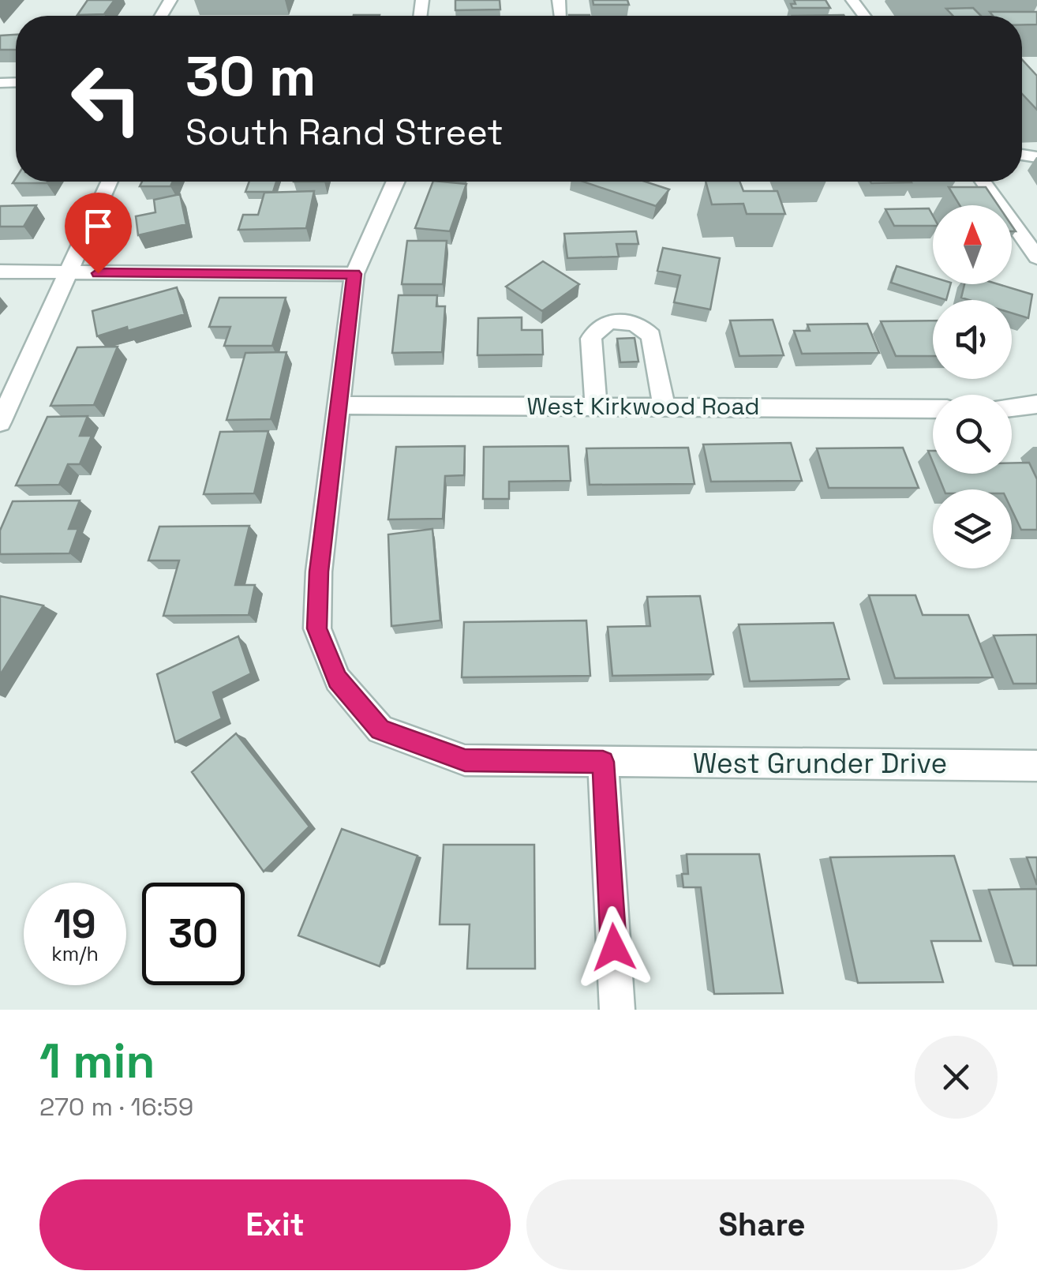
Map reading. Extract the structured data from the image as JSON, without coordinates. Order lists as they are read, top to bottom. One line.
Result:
{"streets":{"street":["West Kirkwood Road","West Grunder Drive"]},"crossings":[["West Kirkwood Road","West Grunder Drive"]],"north":"top","page":{"turn":["30 m","South Rand Street"],"speed":"19 km/h","limit":"30","heading":["1 min","270 m · 16:59"],"buttons":["Exit","Share"]}}
